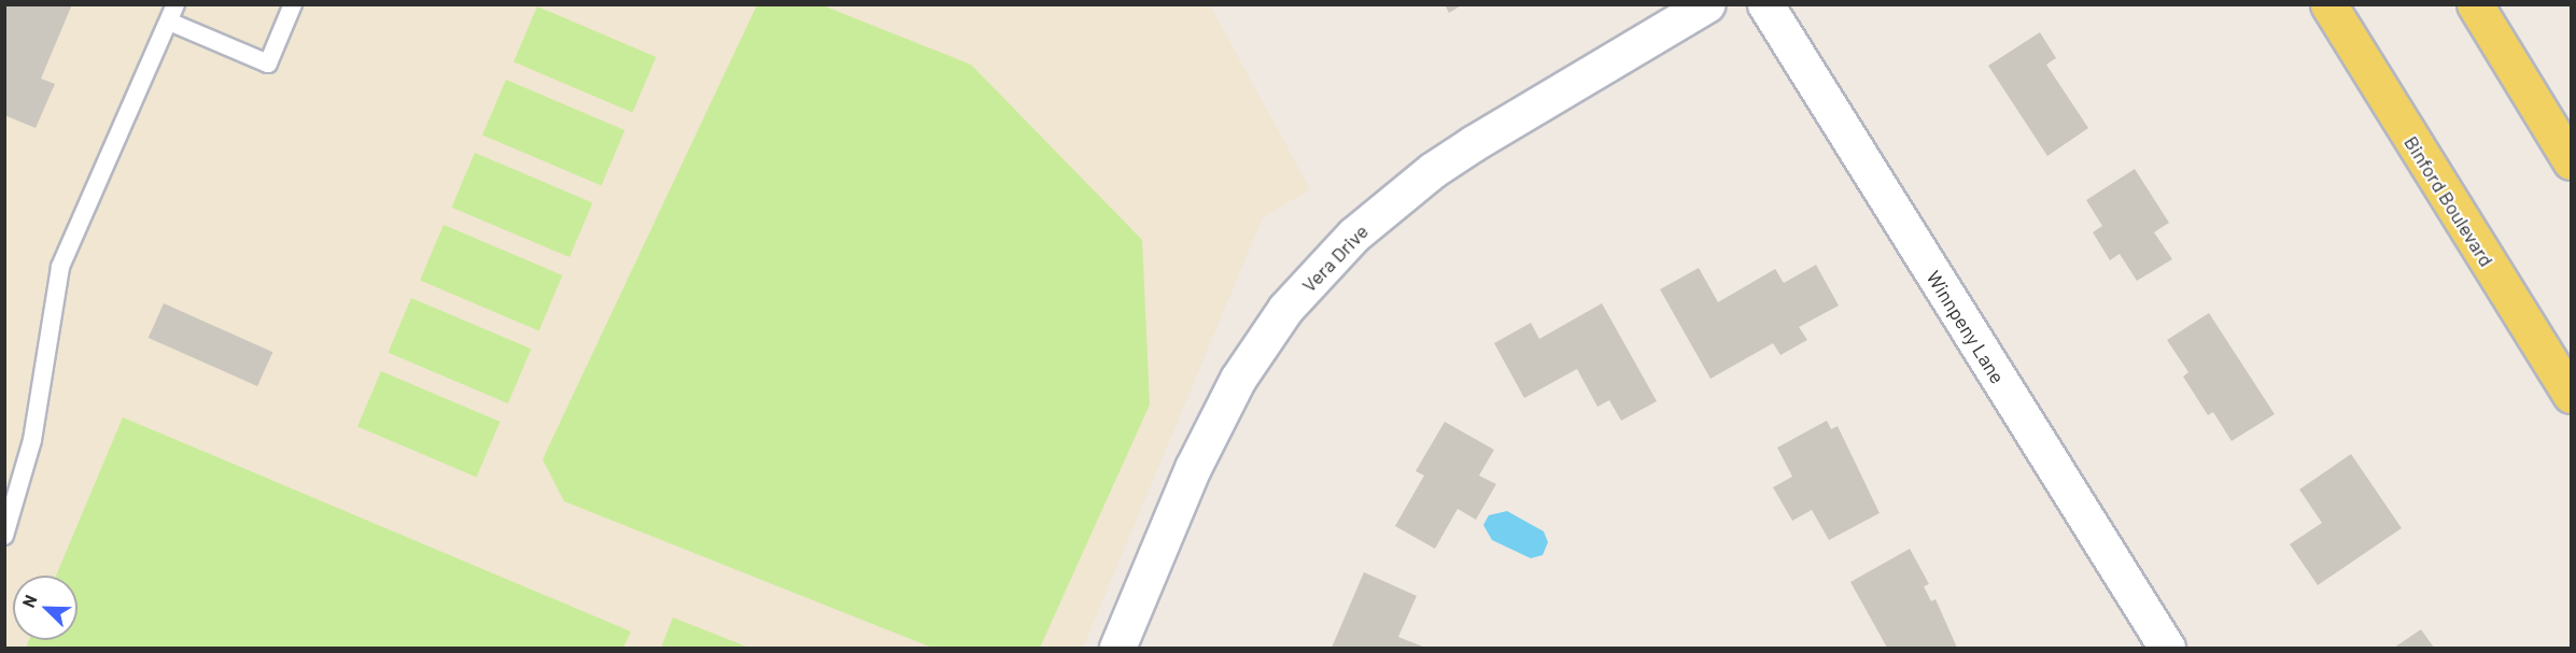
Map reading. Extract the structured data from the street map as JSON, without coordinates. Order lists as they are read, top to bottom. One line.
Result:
{"streets":{"main road":["Binford Boulevard"],"street":["Vera Drive","Winnpeny Lane"]},"north":"top left"}
